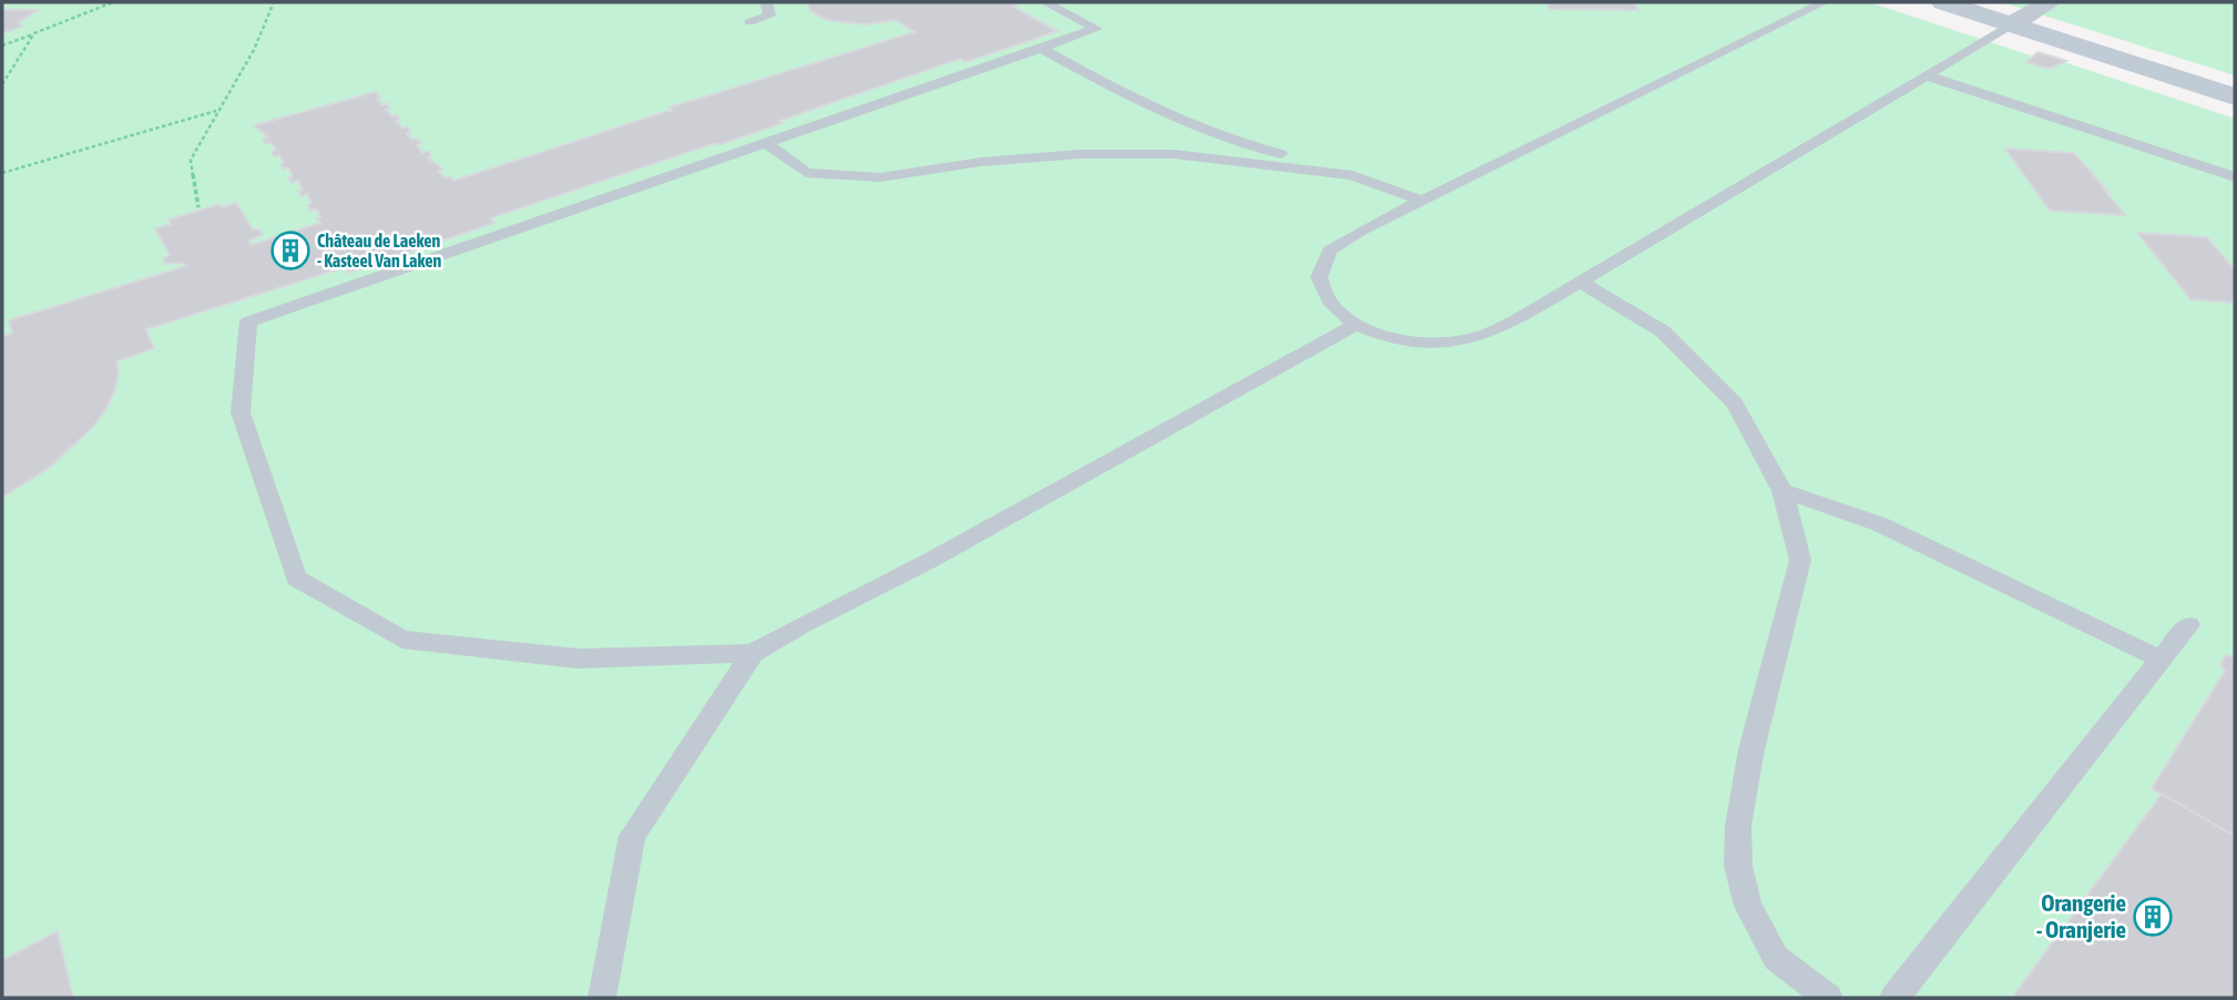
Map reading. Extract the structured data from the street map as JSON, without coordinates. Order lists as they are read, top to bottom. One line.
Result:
{"places":{"building":["Château de Laeken - Kasteel Van Laken","Orangerie - Oranjerie"]}}
